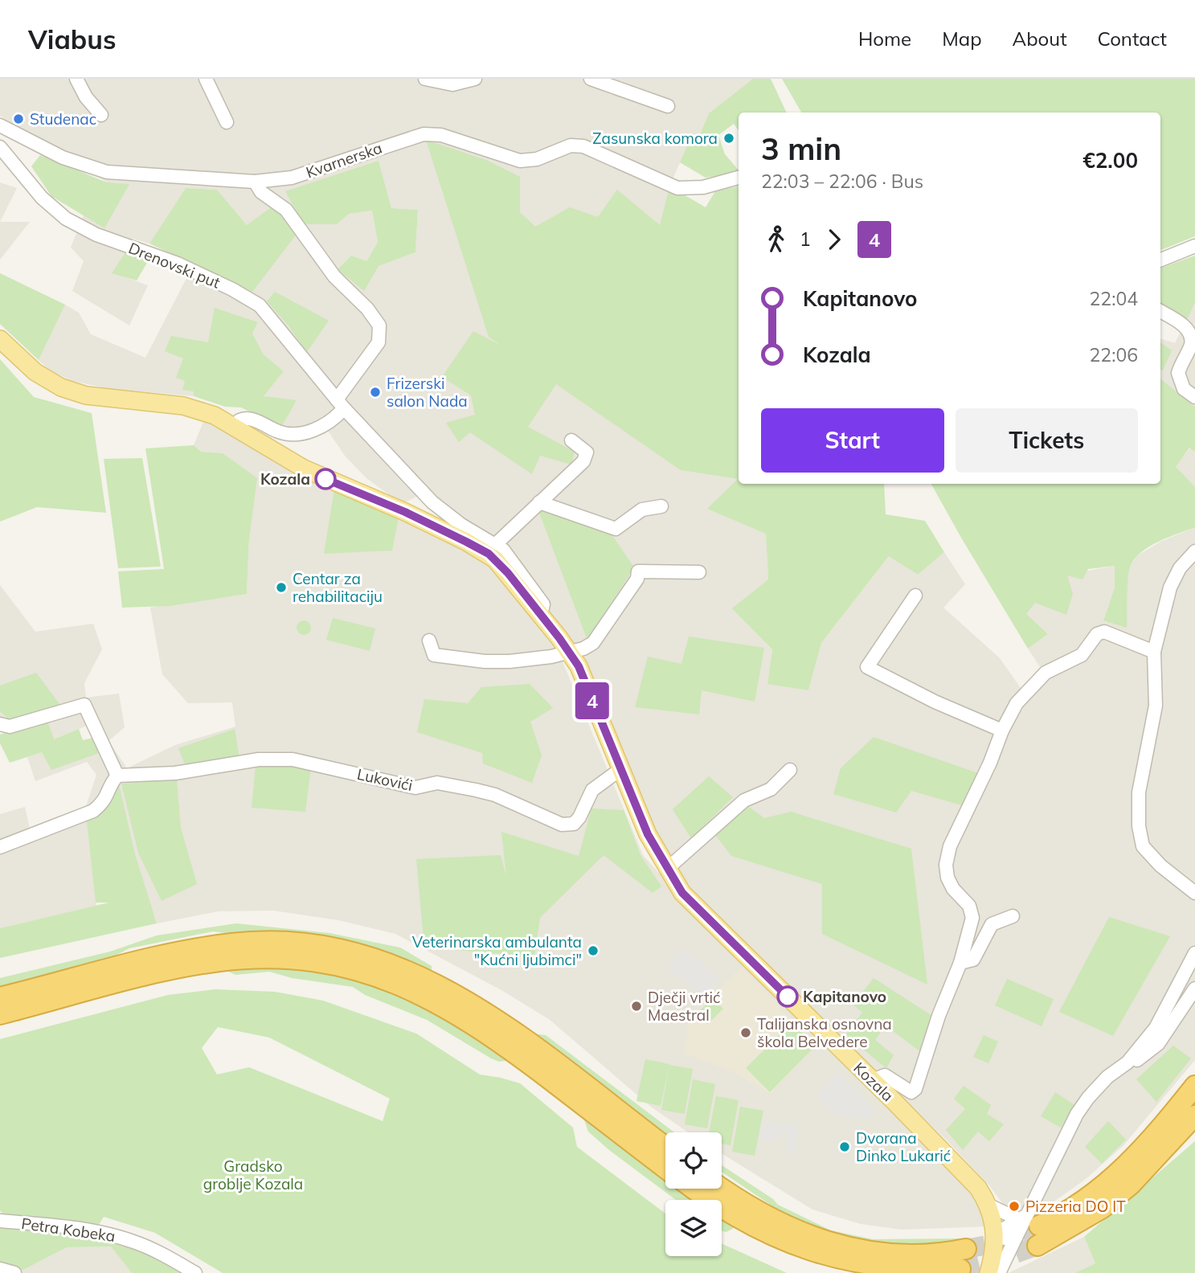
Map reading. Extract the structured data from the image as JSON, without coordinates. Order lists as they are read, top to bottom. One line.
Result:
{"streets":{"main road":["Kozala"],"street":["Kvarnerska","Drenovski put","Lukovići","Petra Kobeka"]},"crossings":[["Drenovski put","Kozala"],["Lukovići","Kozala"]],"parks":["Gradsko groblje Kozala"],"places":["Studenac","Zasunska komora","Frizerski salon Nada","Kozala","Centar za rehabilitaciju","Veterinarska ambulanta \"Kućni ljubimci\"","Kapitanovo","Dječji vrtić Maestral","Talijanska osnovna škola Belvedere","Dvorana Dinko Lukarić","Pizzeria DO IT"],"lines":["bus line 4"],"page":{"header":"Viabus","nav":["Home","Map","About","Contact"],"on_map":"4","heading":["3 min","22:03 – 22:06 · Bus","€2.00"],"legs":["1","4"],"list":[{"name":"Kapitanovo","value":"22:04"},{"name":"Kozala","value":"22:06"}],"buttons":["Start","Tickets"]}}
